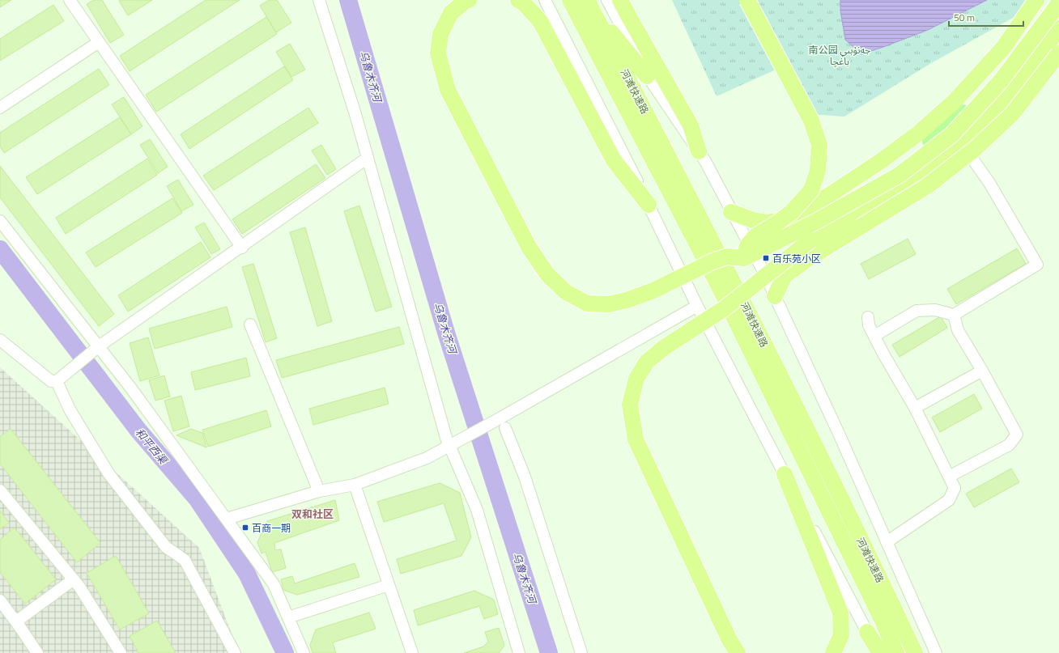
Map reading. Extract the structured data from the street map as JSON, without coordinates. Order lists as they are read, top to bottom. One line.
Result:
{"streets":{"highway":["河滩快速路"]},"districts":["双和社区"],"water":["乌鲁木齐河","和平西渠"],"parks":["南公园 جەنۇبىي باغچا"],"places":{"transit":["百乐苑小区","百商一期"]},"scale_bar":"50 m"}
